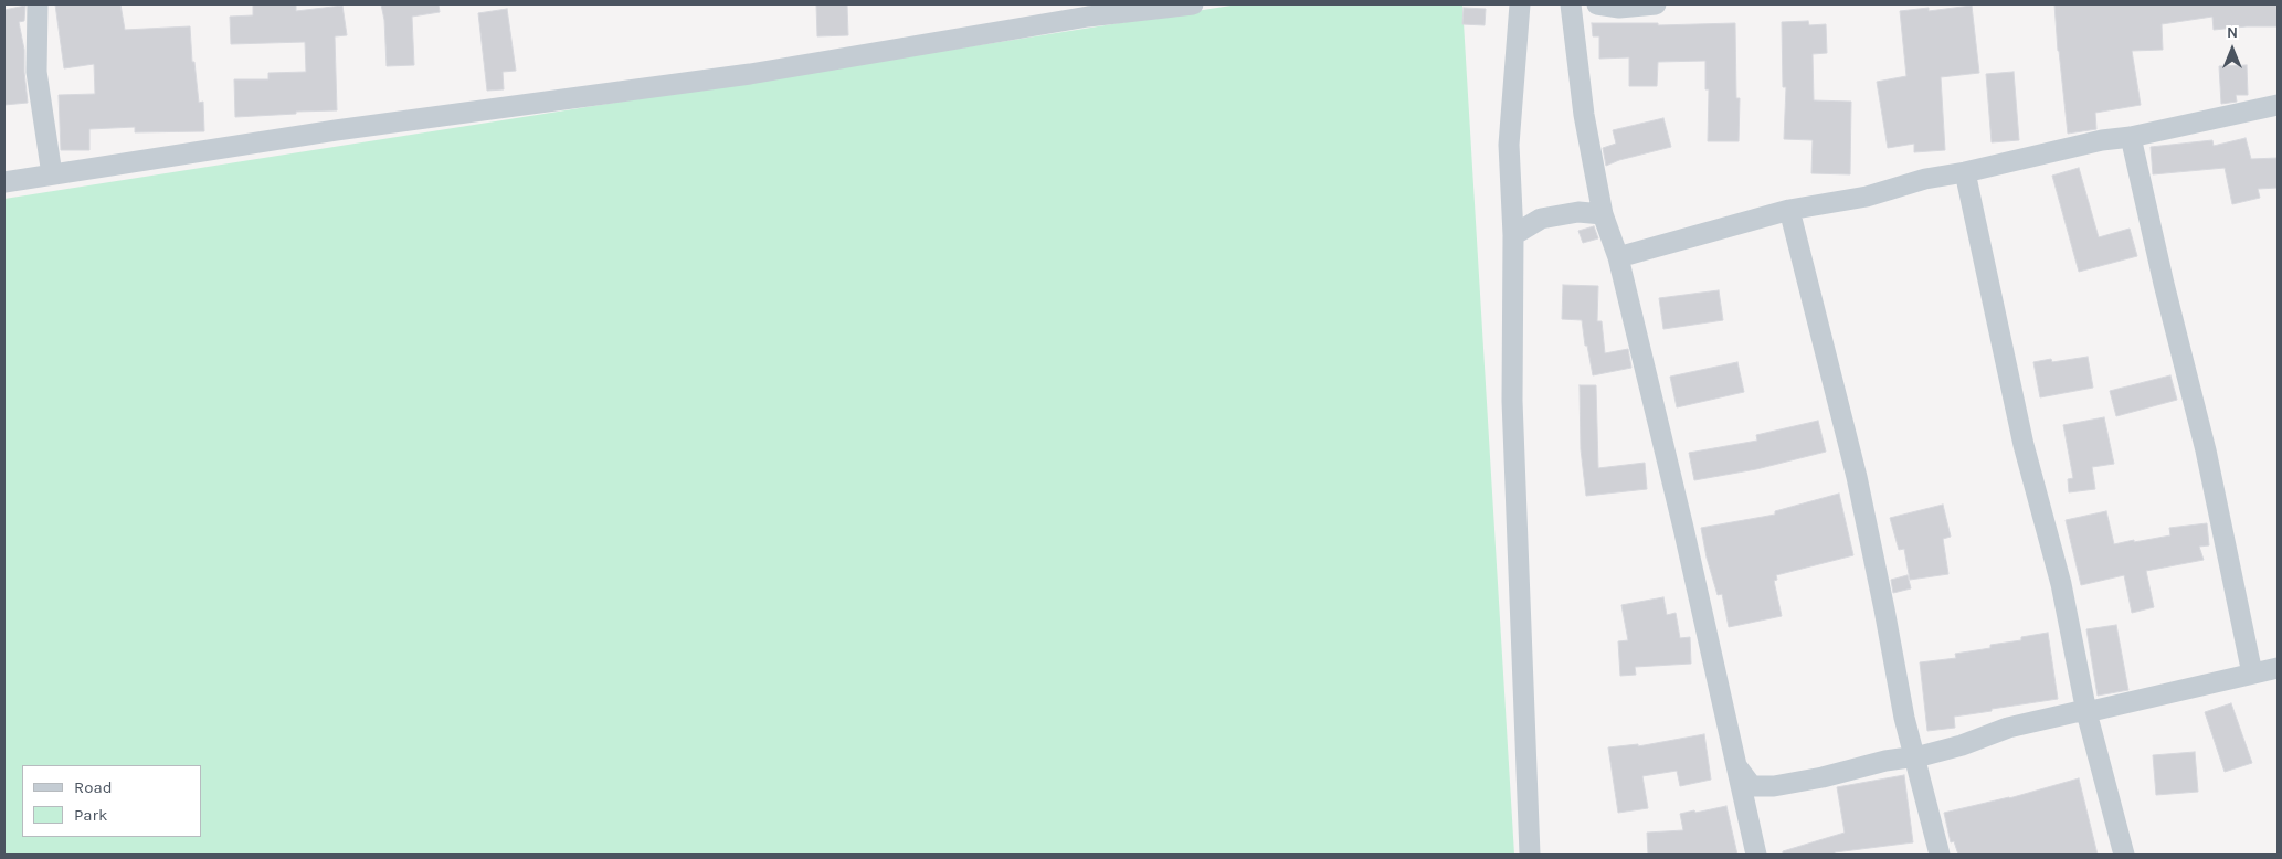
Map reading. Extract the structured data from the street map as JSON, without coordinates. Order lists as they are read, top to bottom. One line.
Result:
{"legend":["Road","Park"],"north":"top"}
